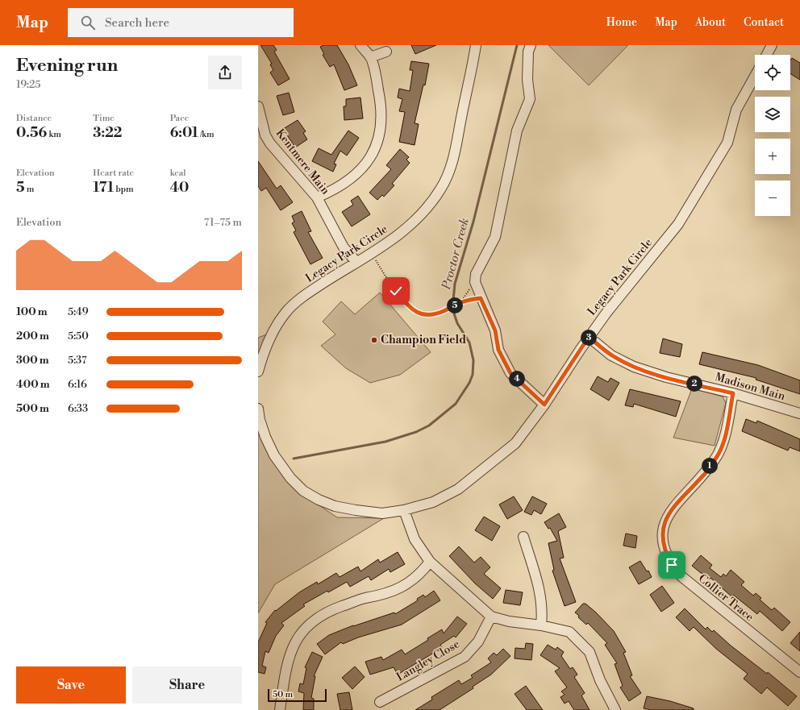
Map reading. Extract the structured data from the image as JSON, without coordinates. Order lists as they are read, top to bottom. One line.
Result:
{"streets":{"street":["Kentmere Main","Legacy Park Circle","Madison Main","Collier Trace","Langley Close"]},"crossings":[["Kentmere Main","Legacy Park Circle"],["Legacy Park Circle","Madison Main"],["Madison Main","Collier Trace"]],"water":["Proctor Creek"],"places":["Champion Field"],"scale_bar":"50 m","page":{"header":"Map","search":"Search here","nav":["Home","Map","About","Contact"],"heading":["Evening run","19:25"],"map_buttons":["+","−"],"stats":[["Distance","0.56 km"],["Time","3:22"],["Pace","6:01 /km"],["Elevation","5 m"],["Heart rate","171 bpm"],["kcal","40"]],"chart":["Elevation","71–75 m"],"pins":["5","3","4","2","1"],"list":[{"name":"100 m","note":"5:49"},{"name":"200 m","note":"5:50"},{"name":"300 m","note":"5:37"},{"name":"400 m","note":"6:16"},{"name":"500 m","note":"6:33"}],"buttons":["Save","Share"],"scale":"50 m"}}
